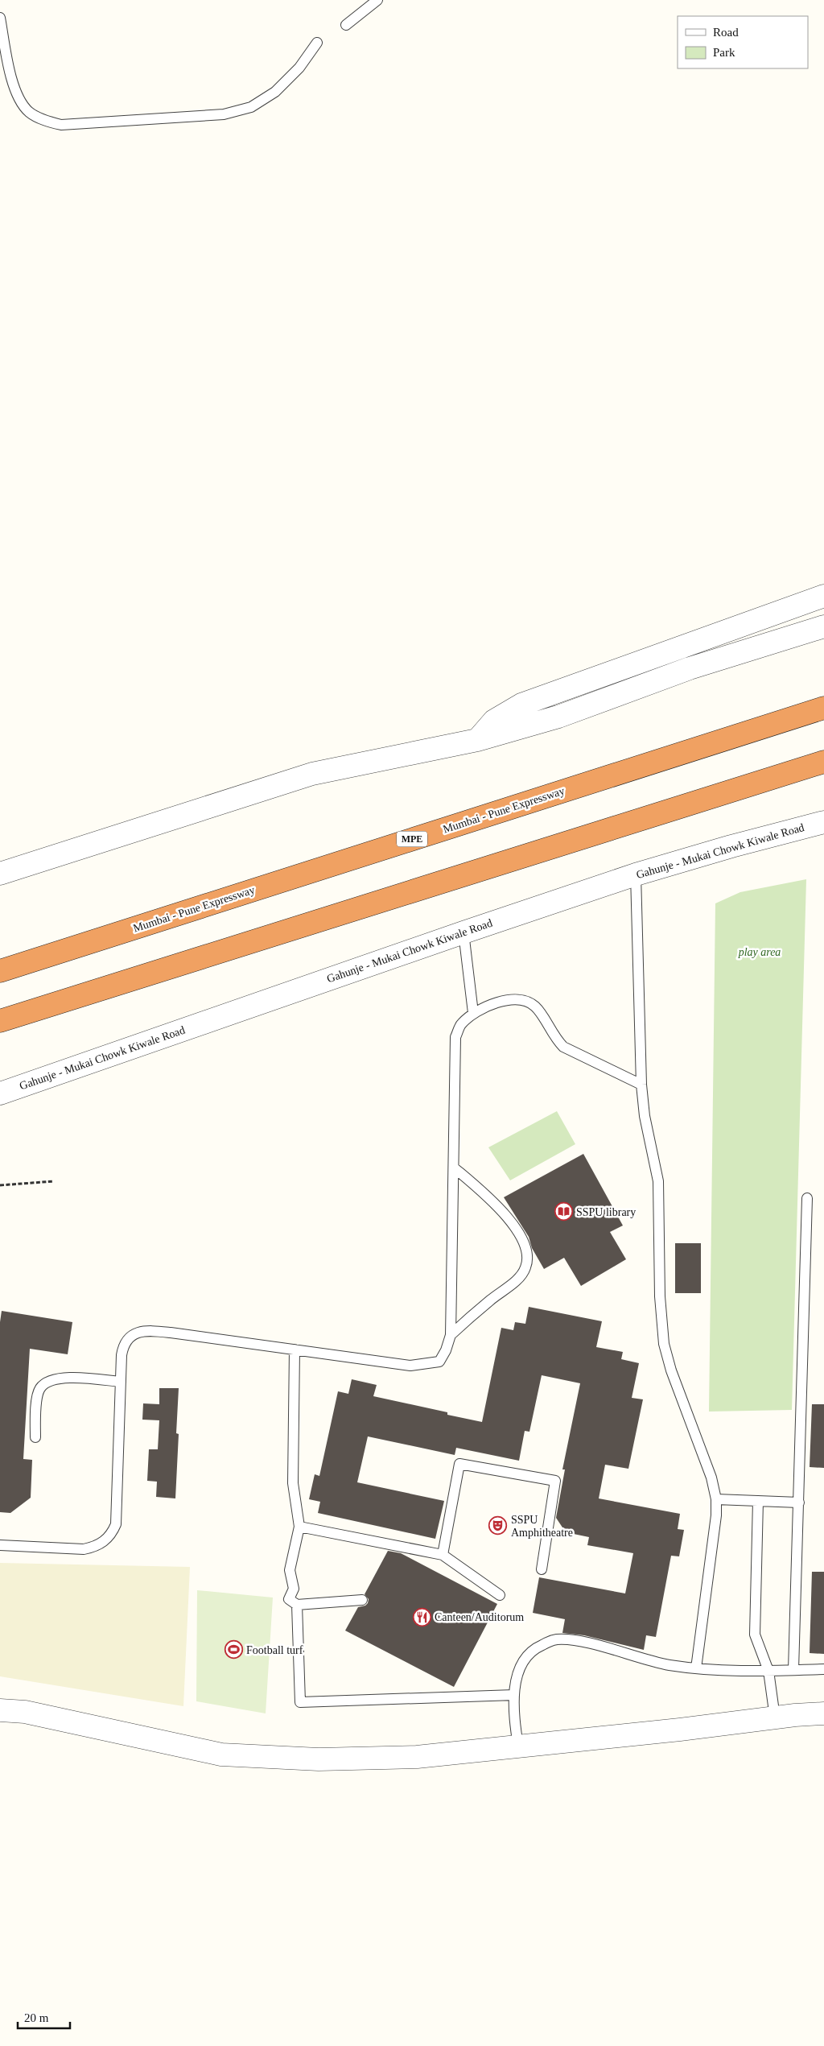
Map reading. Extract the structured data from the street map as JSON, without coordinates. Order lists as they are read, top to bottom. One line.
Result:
{"streets":{"highway":["Mumbai - Pune Expressway","MPE"],"street":["Gahunje - Mukai Chowk Kiwale Road"]},"parks":["play area"],"places":{"library":["SSPU library"],"theatre":["SSPU Amphitheatre"],"restaurant":["Canteen/Auditorum"],"sports":["Football turf"]},"legend":["Road","Park"],"scale_bar":"20 m"}
